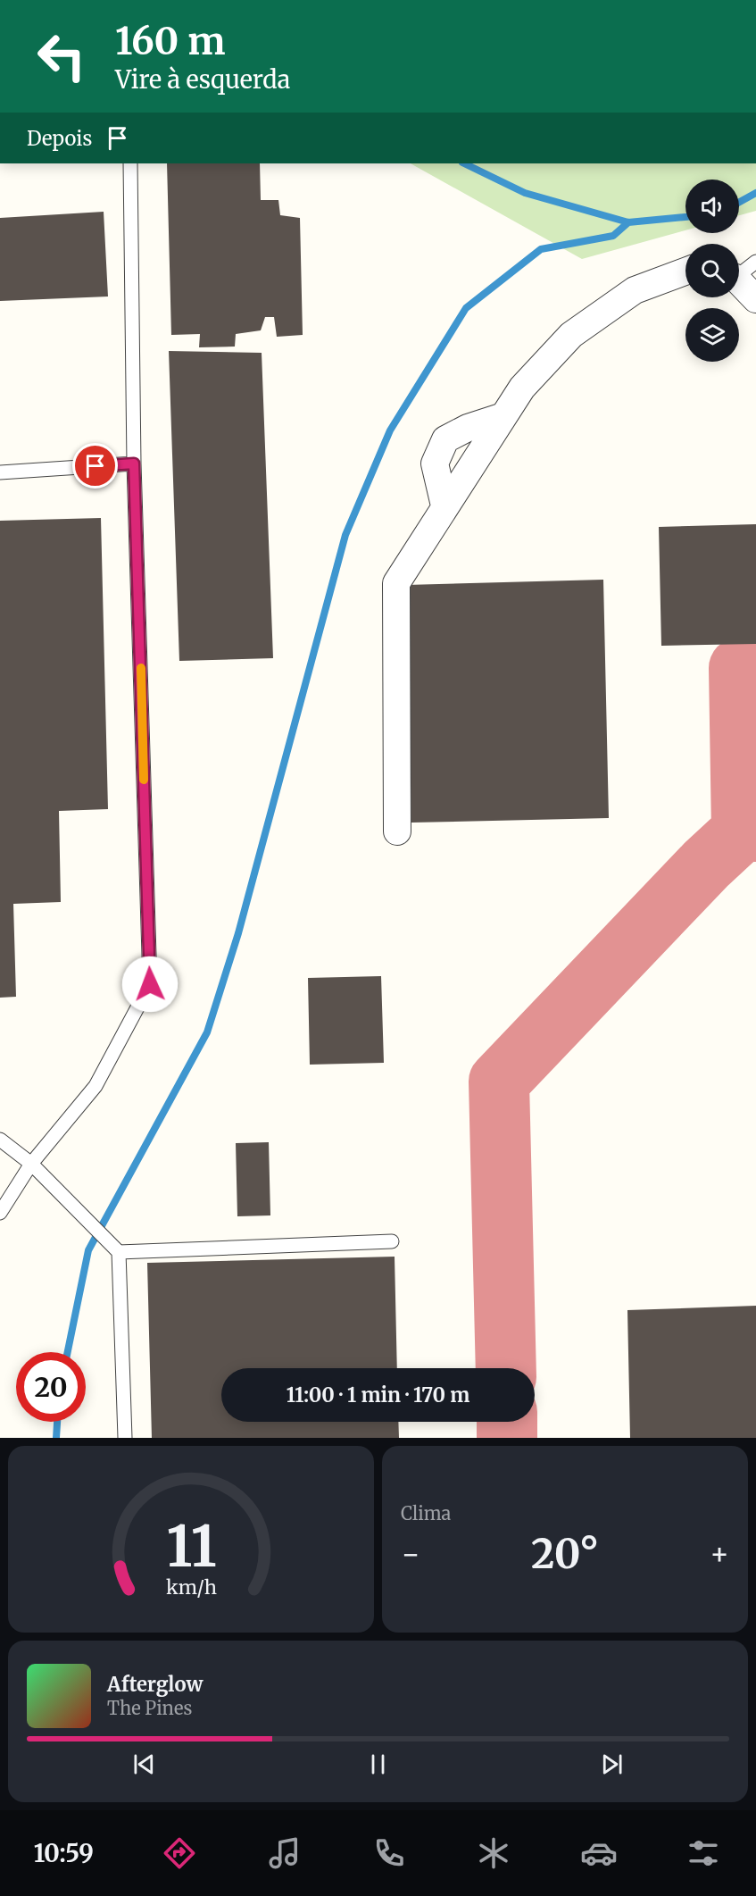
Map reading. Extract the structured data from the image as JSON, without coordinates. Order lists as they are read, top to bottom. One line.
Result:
{"page":{"turn":["160 m","Vire à esquerda"],"then":"Depois","limit":"20","trip":"11:00 · 1 min · 170 m","tile":"Clima","heat":["−","20°","+"],"song":["Afterglow","The Pines"],"tabs":"10:59","gauge":["11","km/h"]}}
